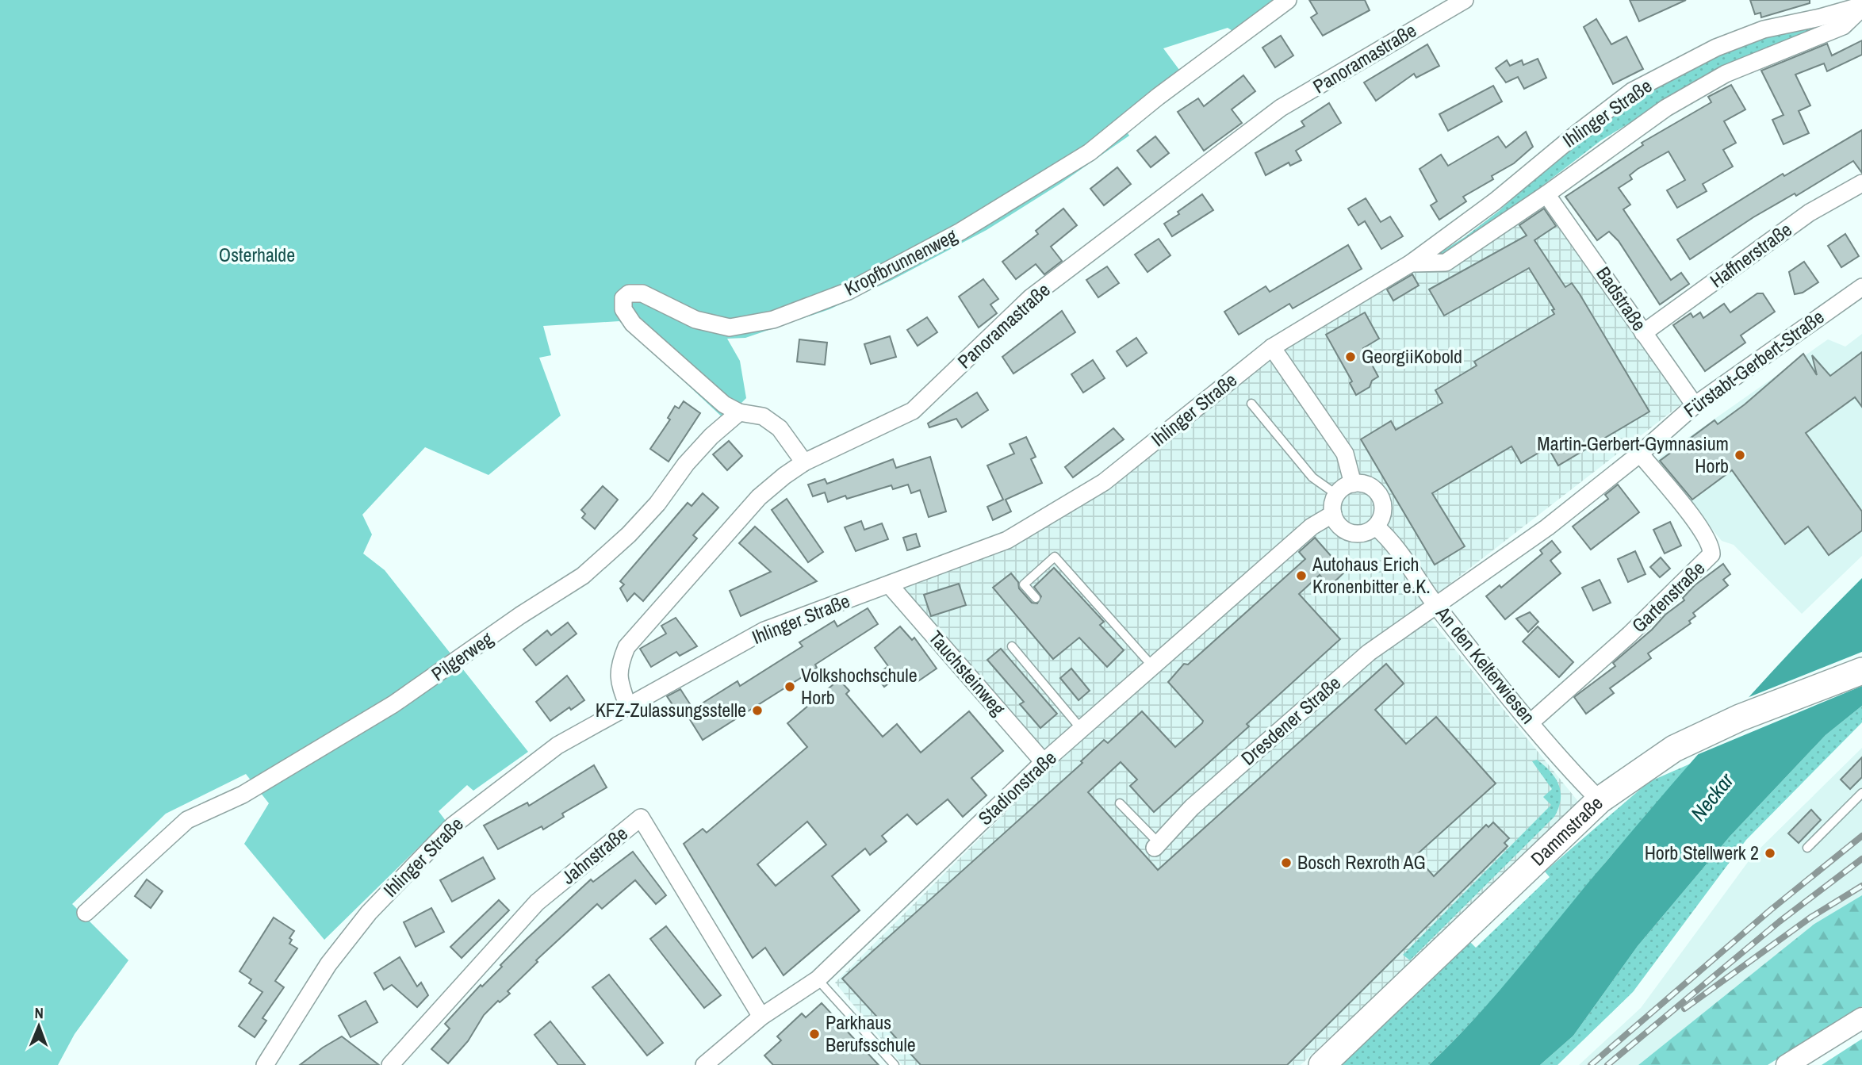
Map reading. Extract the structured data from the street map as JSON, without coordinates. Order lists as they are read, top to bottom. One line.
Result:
{"streets":{"main road":["Dammstraße"],"street":["Panoramastraße","Ihlinger Straße","Haffnerstraße","Kropfbrunnenweg","Badstraße","Fürstabt-Gerbert-Straße","Gartenstraße","Pilgerweg","An den Kelterwiesen","Tauchsteinweg","Dresdener Straße","Stadionstraße","Jahnstraße"]},"crossings":[["Panoramastraße","Ihlinger Straße"],["Ihlinger Straße","Badstraße"],["Ihlinger Straße","Tauchsteinweg"],["Haffnerstraße","Badstraße"],["Kropfbrunnenweg","Pilgerweg"],["Badstraße","Fürstabt-Gerbert-Straße"],["Fürstabt-Gerbert-Straße","Gartenstraße"],["Fürstabt-Gerbert-Straße","An den Kelterwiesen"],["Fürstabt-Gerbert-Straße","Dresdener Straße"],["Gartenstraße","An den Kelterwiesen"],["An den Kelterwiesen","Dresdener Straße"],["An den Kelterwiesen","Stadionstraße"],["An den Kelterwiesen","Dammstraße"],["Tauchsteinweg","Stadionstraße"],["Stadionstraße","Jahnstraße"]],"water":["Neckar"],"parks":["Osterhalde"],"places":["GeorgiiKobold","Martin-Gerbert-Gymnasium Horb","Autohaus Erich Kronenbitter e.K.","Volkshochschule Horb","KFZ-Zulassungsstelle","Horb Stellwerk 2","Bosch Rexroth AG","Parkhaus Berufsschule"],"north":"top"}
